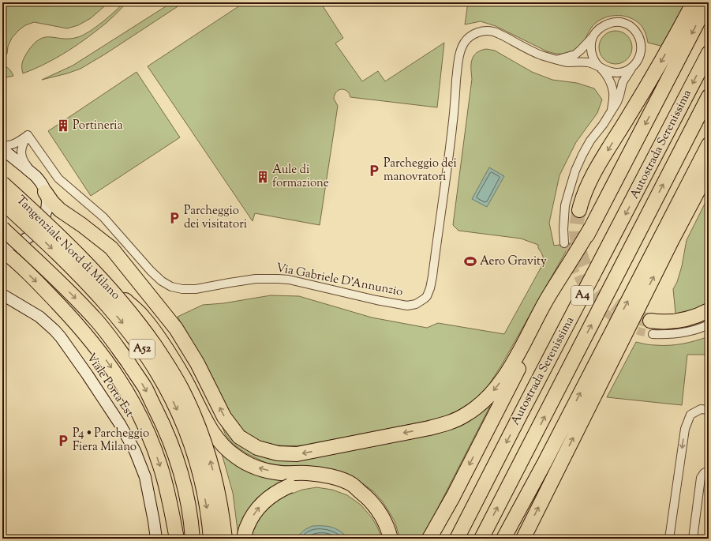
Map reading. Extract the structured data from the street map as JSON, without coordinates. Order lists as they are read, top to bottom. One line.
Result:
{"streets":{"highway":["Autostrada Serenissima","Tangenziale Nord di Milano","A4","A52"],"street":["Via Gabriele D'Annunzio","Viale Porta Est"]},"places":{"building":["Portineria","Aule di formazione"],"parking":["Parcheggio dei manovratori","Parcheggio dei visitatori","P4 • Parcheggio Fiera Milano"],"sports":["Aero Gravity"]}}
